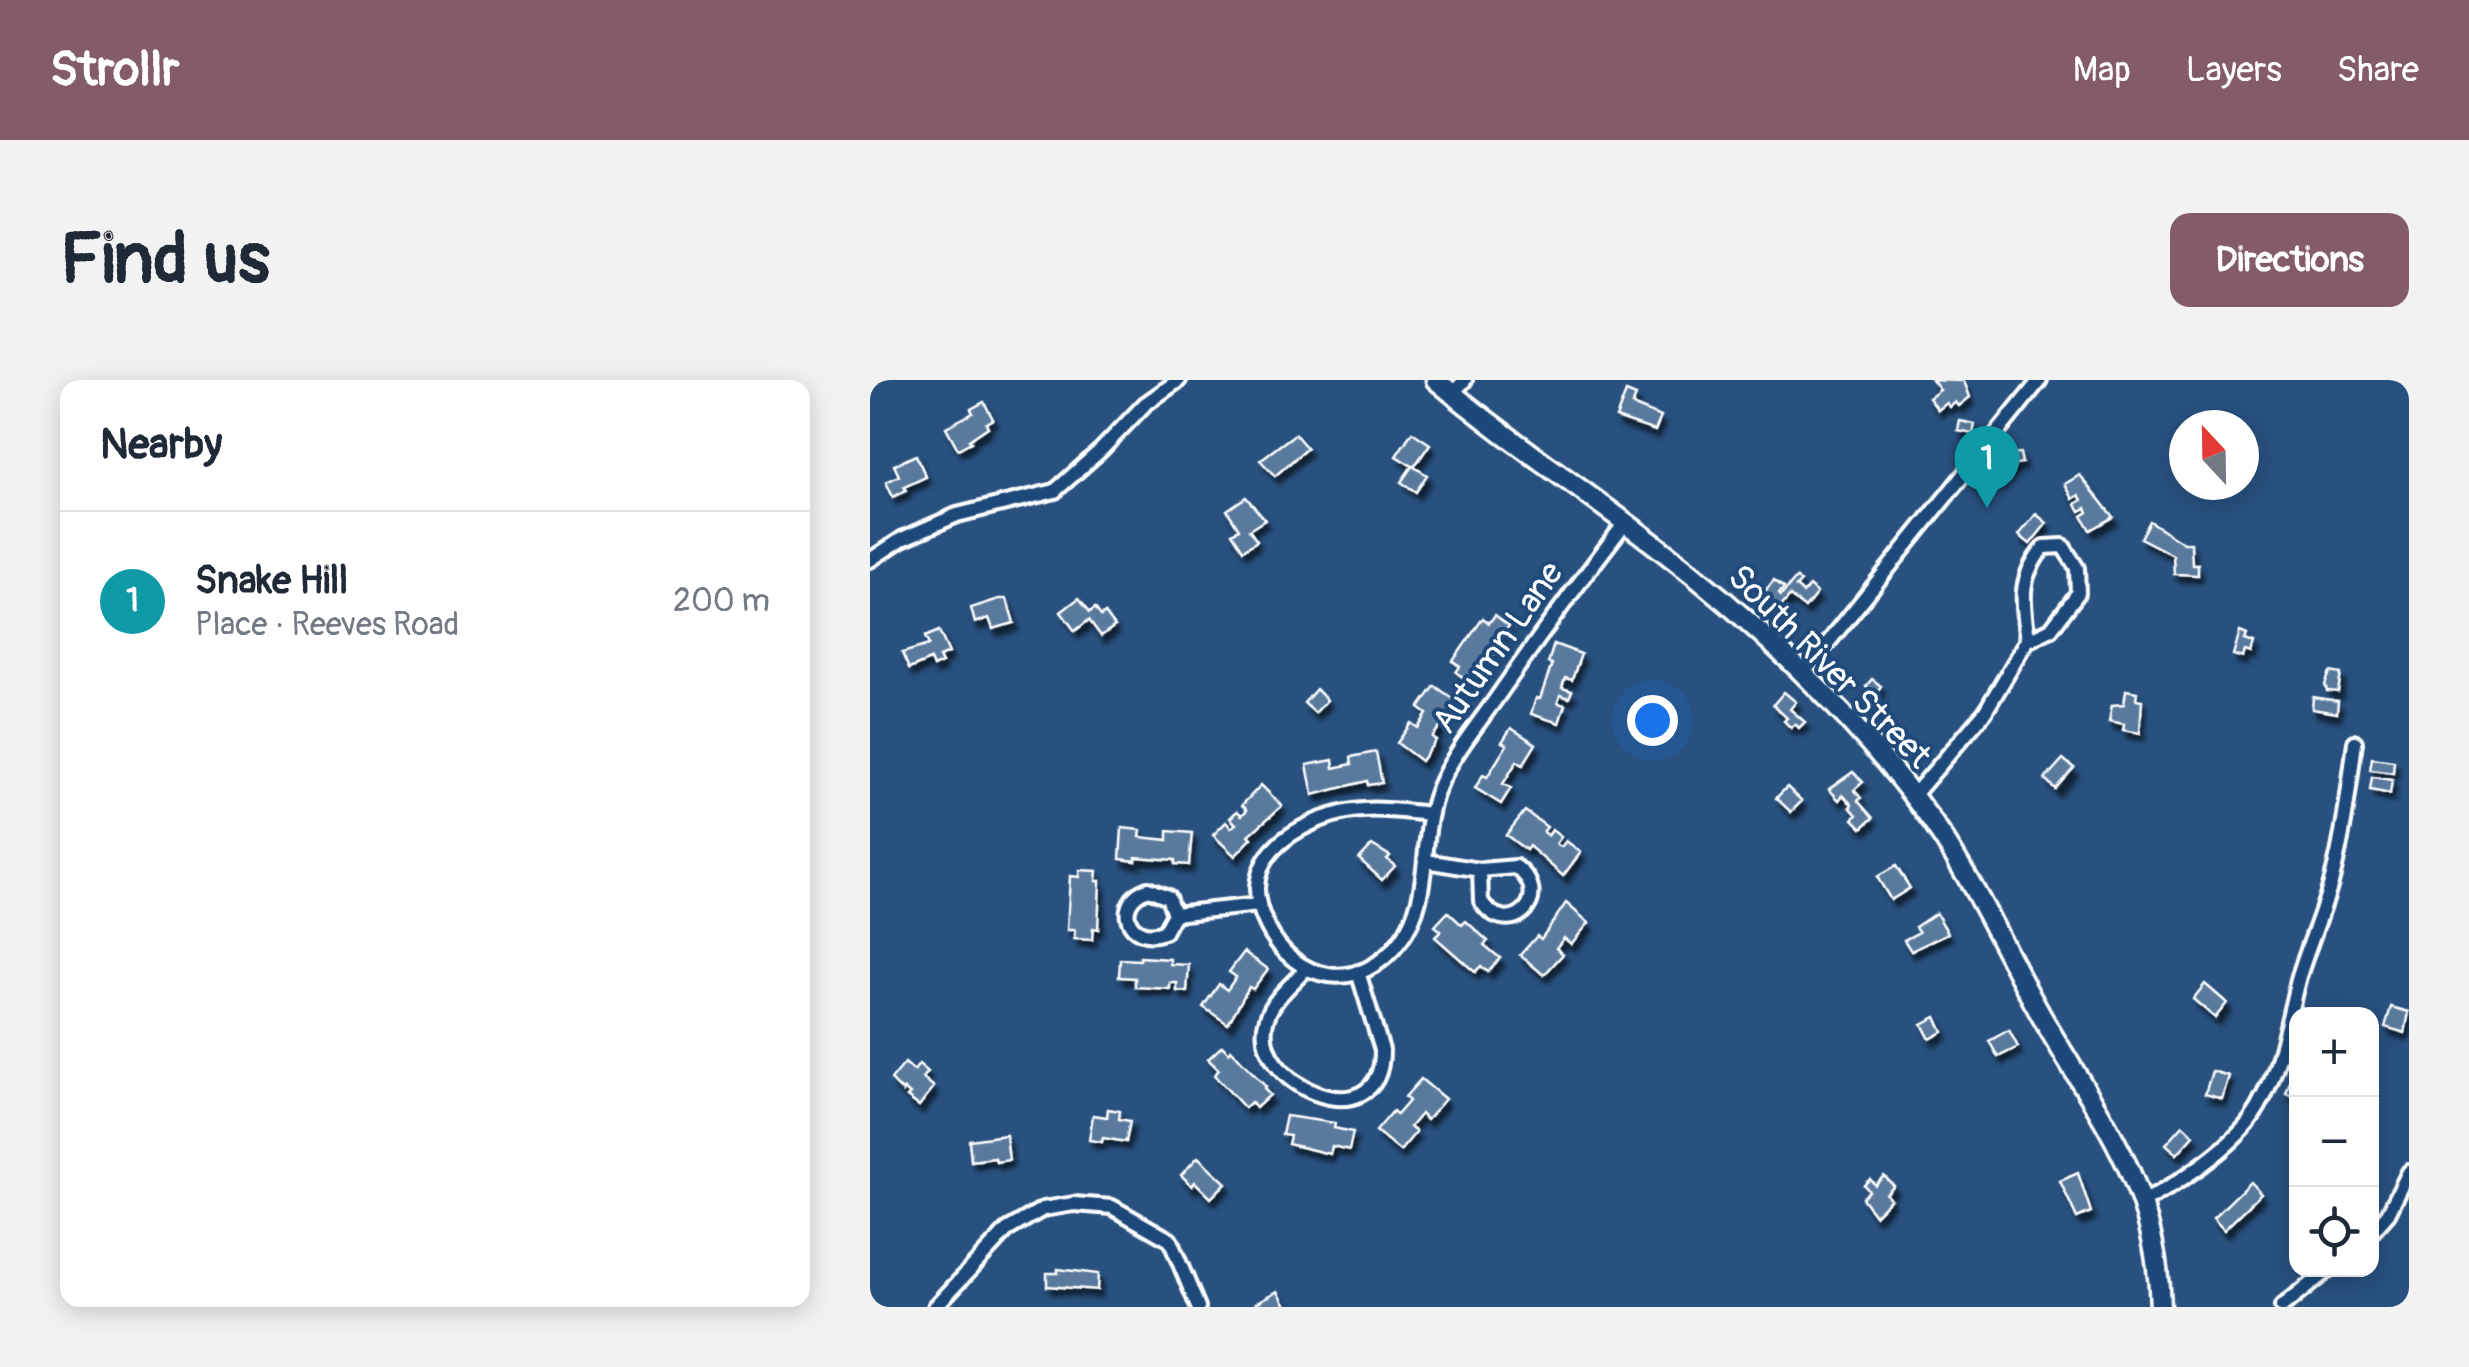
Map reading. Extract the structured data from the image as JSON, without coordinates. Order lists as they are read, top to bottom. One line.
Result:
{"streets":{"street":["Autumn Lane","South River Street"]},"crossings":[["Autumn Lane","South River Street"]],"north":"top","page":{"header":"Strollr","nav":["Map","Layers","Share"],"buttons":"Directions","title":"Find us","heading":"Nearby","pins":"1","list":[{"mark":"1","name":"Snake Hill","note":"Place · Reeves Road","value":"200 m"}],"map_buttons":["+","−"]}}
